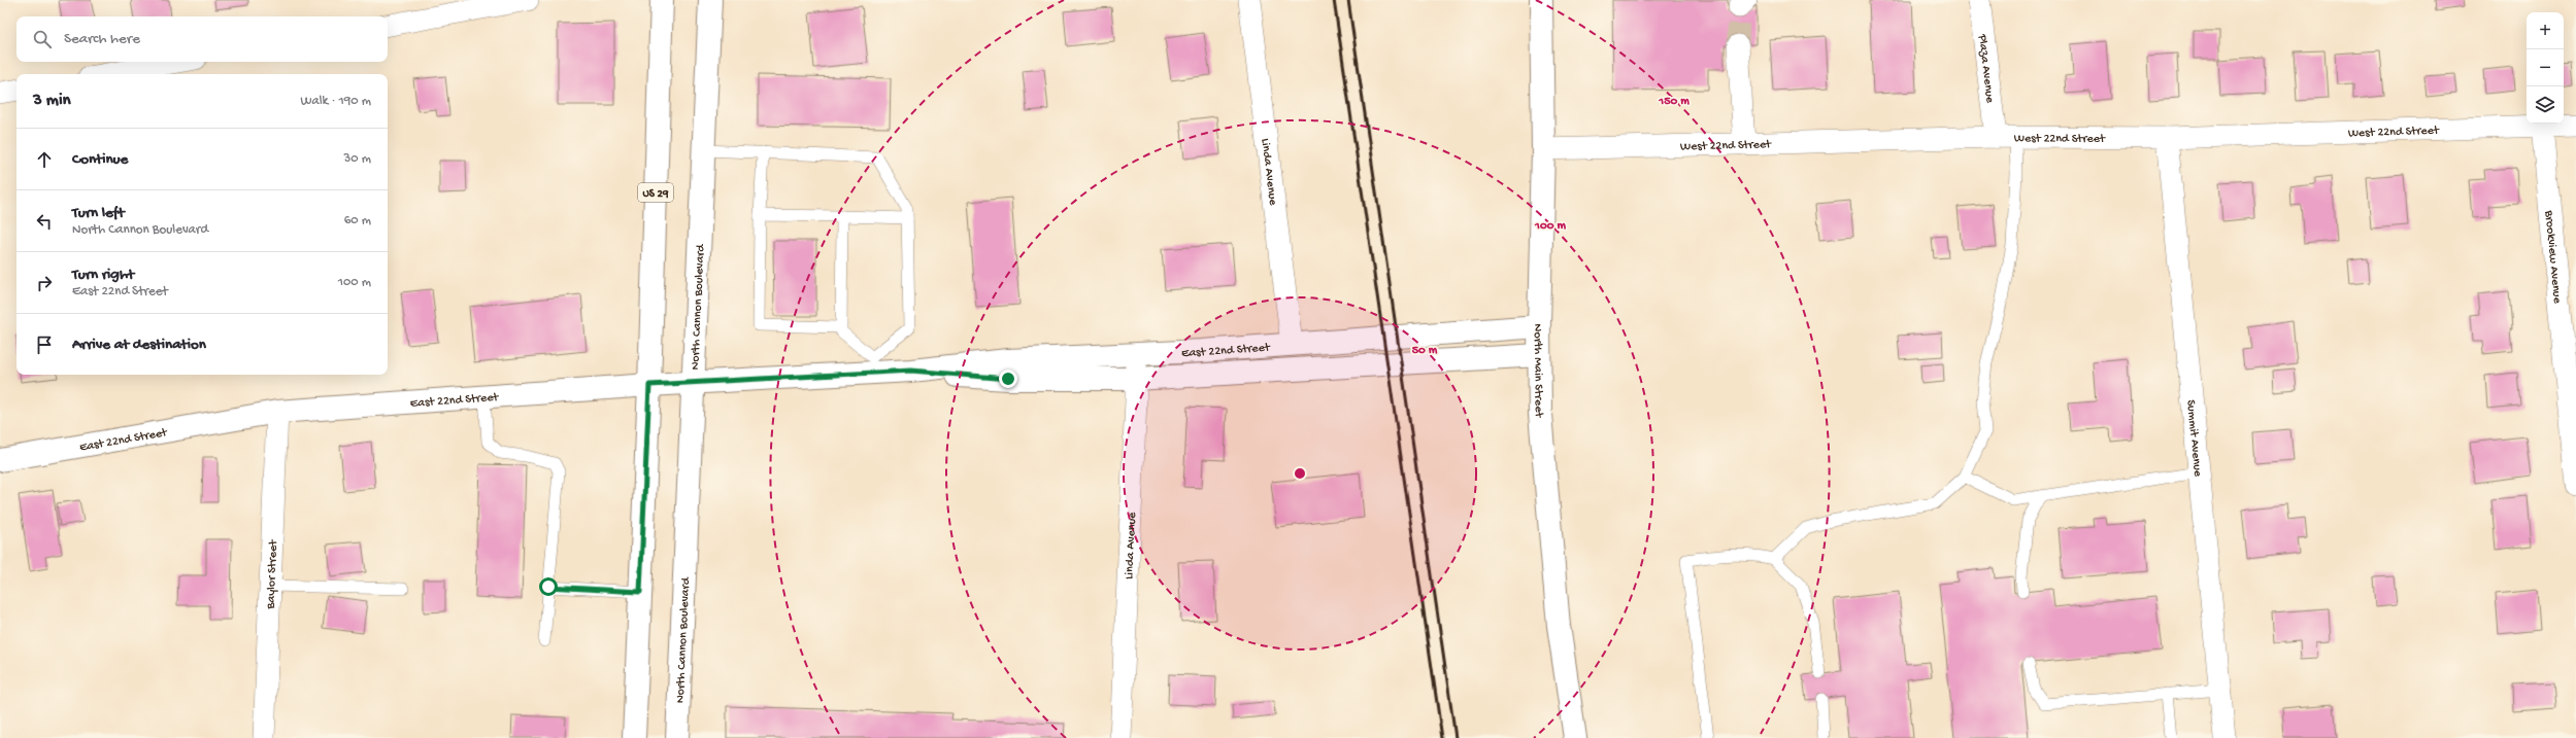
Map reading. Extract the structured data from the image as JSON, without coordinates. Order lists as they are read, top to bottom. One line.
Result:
{"streets":{"main road":["US 29","North Cannon Boulevard","East 22nd Street","North Main Street"],"street":["Plaza Avenue","West 22nd Street","Linda Avenue","Brookview Avenue","Summit Avenue","Baylor Street"]},"crossings":[["Plaza Avenue","West 22nd Street"],["West 22nd Street","Brookview Avenue"],["West 22nd Street","North Main Street"],["West 22nd Street","Summit Avenue"],["Linda Avenue","East 22nd Street"],["US 29","East 22nd Street"],["North Cannon Boulevard","East 22nd Street"],["East 22nd Street","North Main Street"],["East 22nd Street","Baylor Street"]],"page":{"map_buttons":["+","−"],"search":"Search here","heading":["3 min","Walk · 190 m"],"list":[["Continue","30 m"],["Turn left","North Cannon Boulevard","60 m"],["Turn right","East 22nd Street","100 m"],"Arrive at destination"]},"rings":["150 m","100 m","50 m"]}
